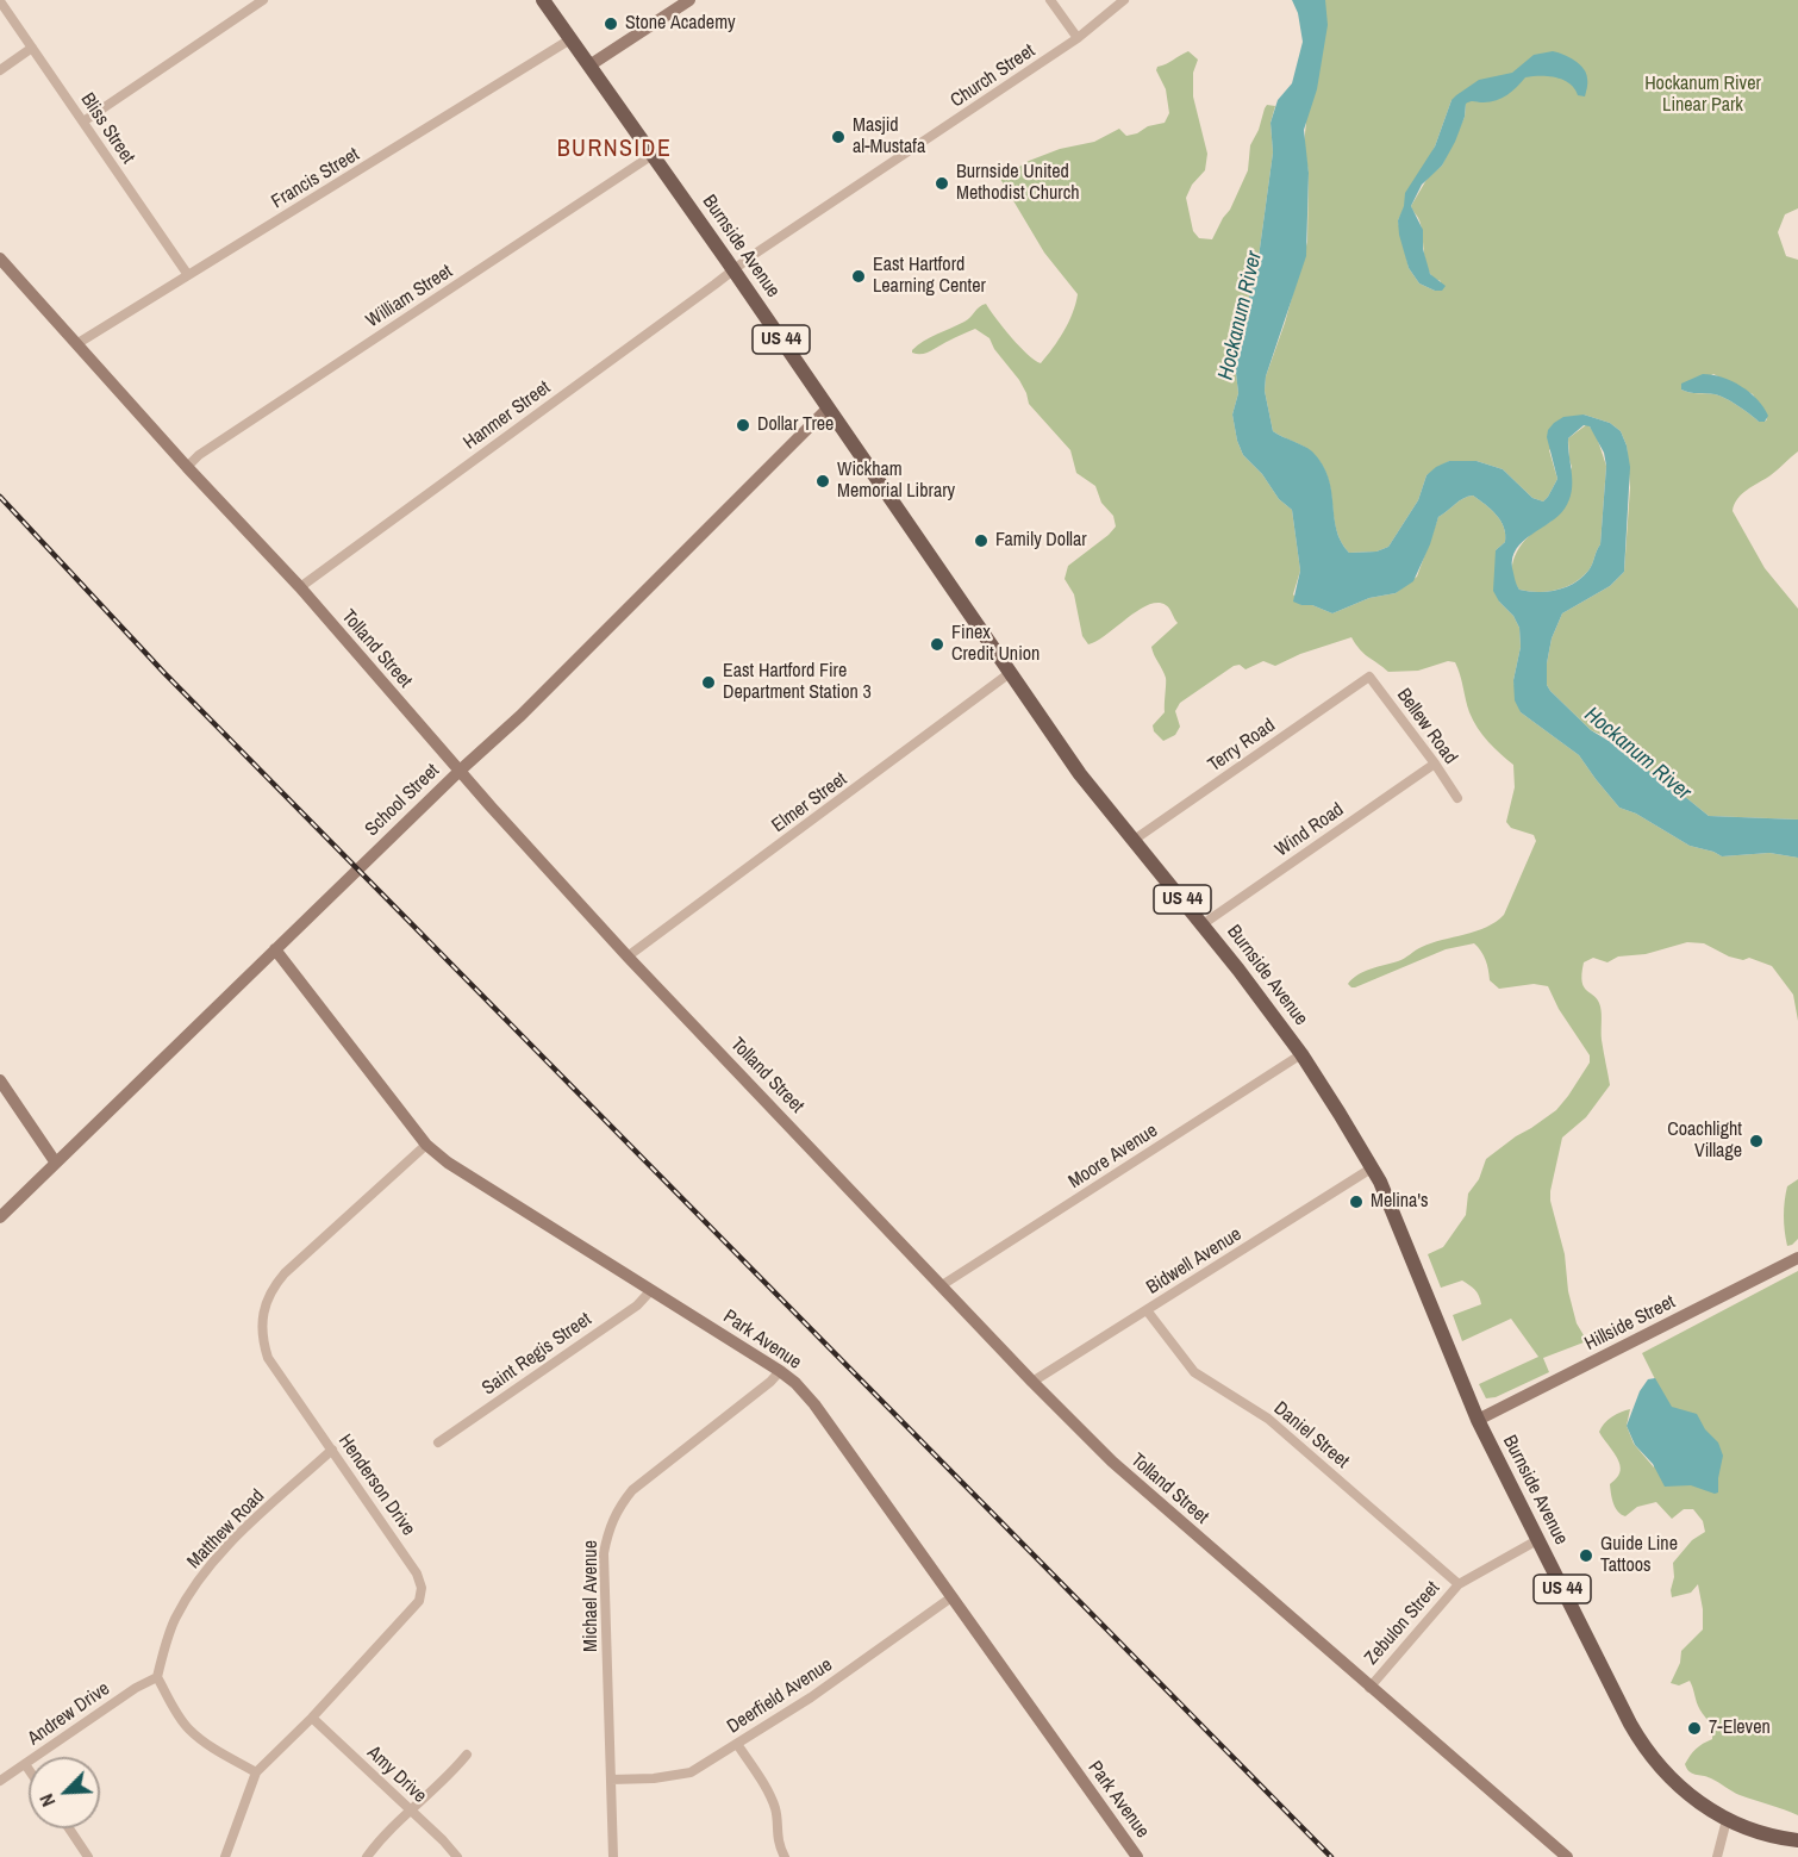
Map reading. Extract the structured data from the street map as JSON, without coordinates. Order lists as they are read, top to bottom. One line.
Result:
{"streets":{"main road":["Burnside Avenue","US 44","Tolland Street","School Street","Hillside Street","Park Avenue"],"street":["Church Street","Bliss Street","Francis Street","William Street","Hanmer Street","Bellew Road","Terry Road","Elmer Street","Wind Road","Moore Avenue","Bidwell Avenue","Saint Regis Street","Daniel Street","Henderson Drive","Matthew Road","Michael Avenue","Zebulon Street","Deerfield Avenue","Andrew Drive","Amy Drive"]},"crossings":[["Church Street","Burnside Avenue"],["Church Street","Hanmer Street"],["Bliss Street","Francis Street"],["Francis Street","Burnside Avenue"],["Francis Street","Tolland Street"],["Burnside Avenue","William Street"],["Burnside Avenue","Hanmer Street"],["Burnside Avenue","Terry Road"],["Burnside Avenue","School Street"],["Burnside Avenue","Elmer Street"],["Burnside Avenue","Wind Road"],["Burnside Avenue","Moore Avenue"],["Burnside Avenue","Bidwell Avenue"],["Burnside Avenue","Hillside Street"],["Burnside Avenue","Zebulon Street"],["William Street","Tolland Street"],["Hanmer Street","Tolland Street"],["Tolland Street","School Street"],["Tolland Street","Elmer Street"],["Tolland Street","Moore Avenue"],["Tolland Street","Bidwell Avenue"],["Tolland Street","Zebulon Street"],["Bellew Road","Terry Road"],["Bellew Road","Wind Road"],["School Street","Park Avenue"],["Bidwell Avenue","Daniel Street"],["Park Avenue","Saint Regis Street"],["Park Avenue","Henderson Drive"],["Park Avenue","Michael Avenue"],["Park Avenue","Deerfield Avenue"],["Daniel Street","Zebulon Street"],["Henderson Drive","Matthew Road"],["Henderson Drive","Amy Drive"],["Matthew Road","Andrew Drive"],["Michael Avenue","Deerfield Avenue"]],"districts":["BURNSIDE"],"water":["Hockanum River"],"parks":["Hockanum River Linear Park"],"places":["Stone Academy","Masjid al-Mustafa","Burnside United Methodist Church","East Hartford Learning Center","Dollar Tree","Wickham Memorial Library","Family Dollar","Finex Credit Union","East Hartford Fire Department Station 3","Coachlight Village","Melina's","Guide Line Tattoos","7-Eleven"],"north":"bottom left"}
